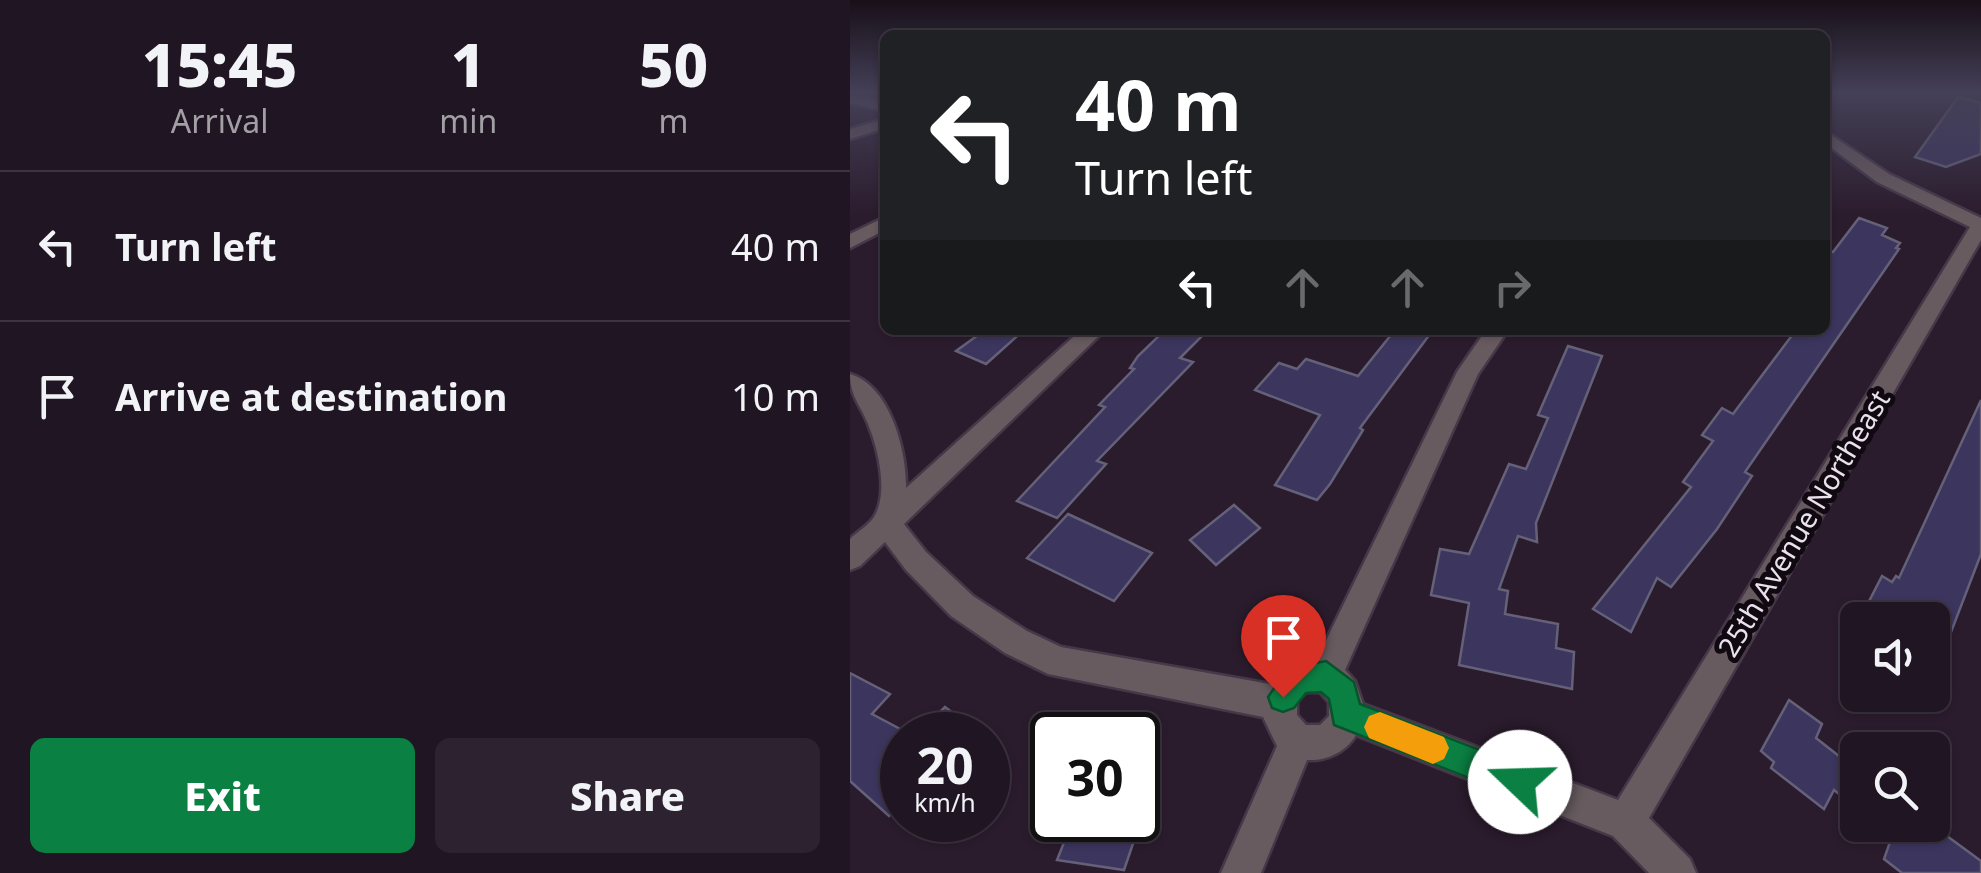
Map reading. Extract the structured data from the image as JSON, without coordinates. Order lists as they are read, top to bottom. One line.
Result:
{"streets":{"street":["25th Avenue Northeast"]},"page":{"eta":["15:45","Arrival","1","min","50","m"],"turn":["40 m","Turn left"],"list":[{"name":"Turn left","value":"40 m"},{"name":"Arrive at destination","value":"10 m"}],"speed":"20 km/h","limit":"30","buttons":["Exit","Share"]}}
